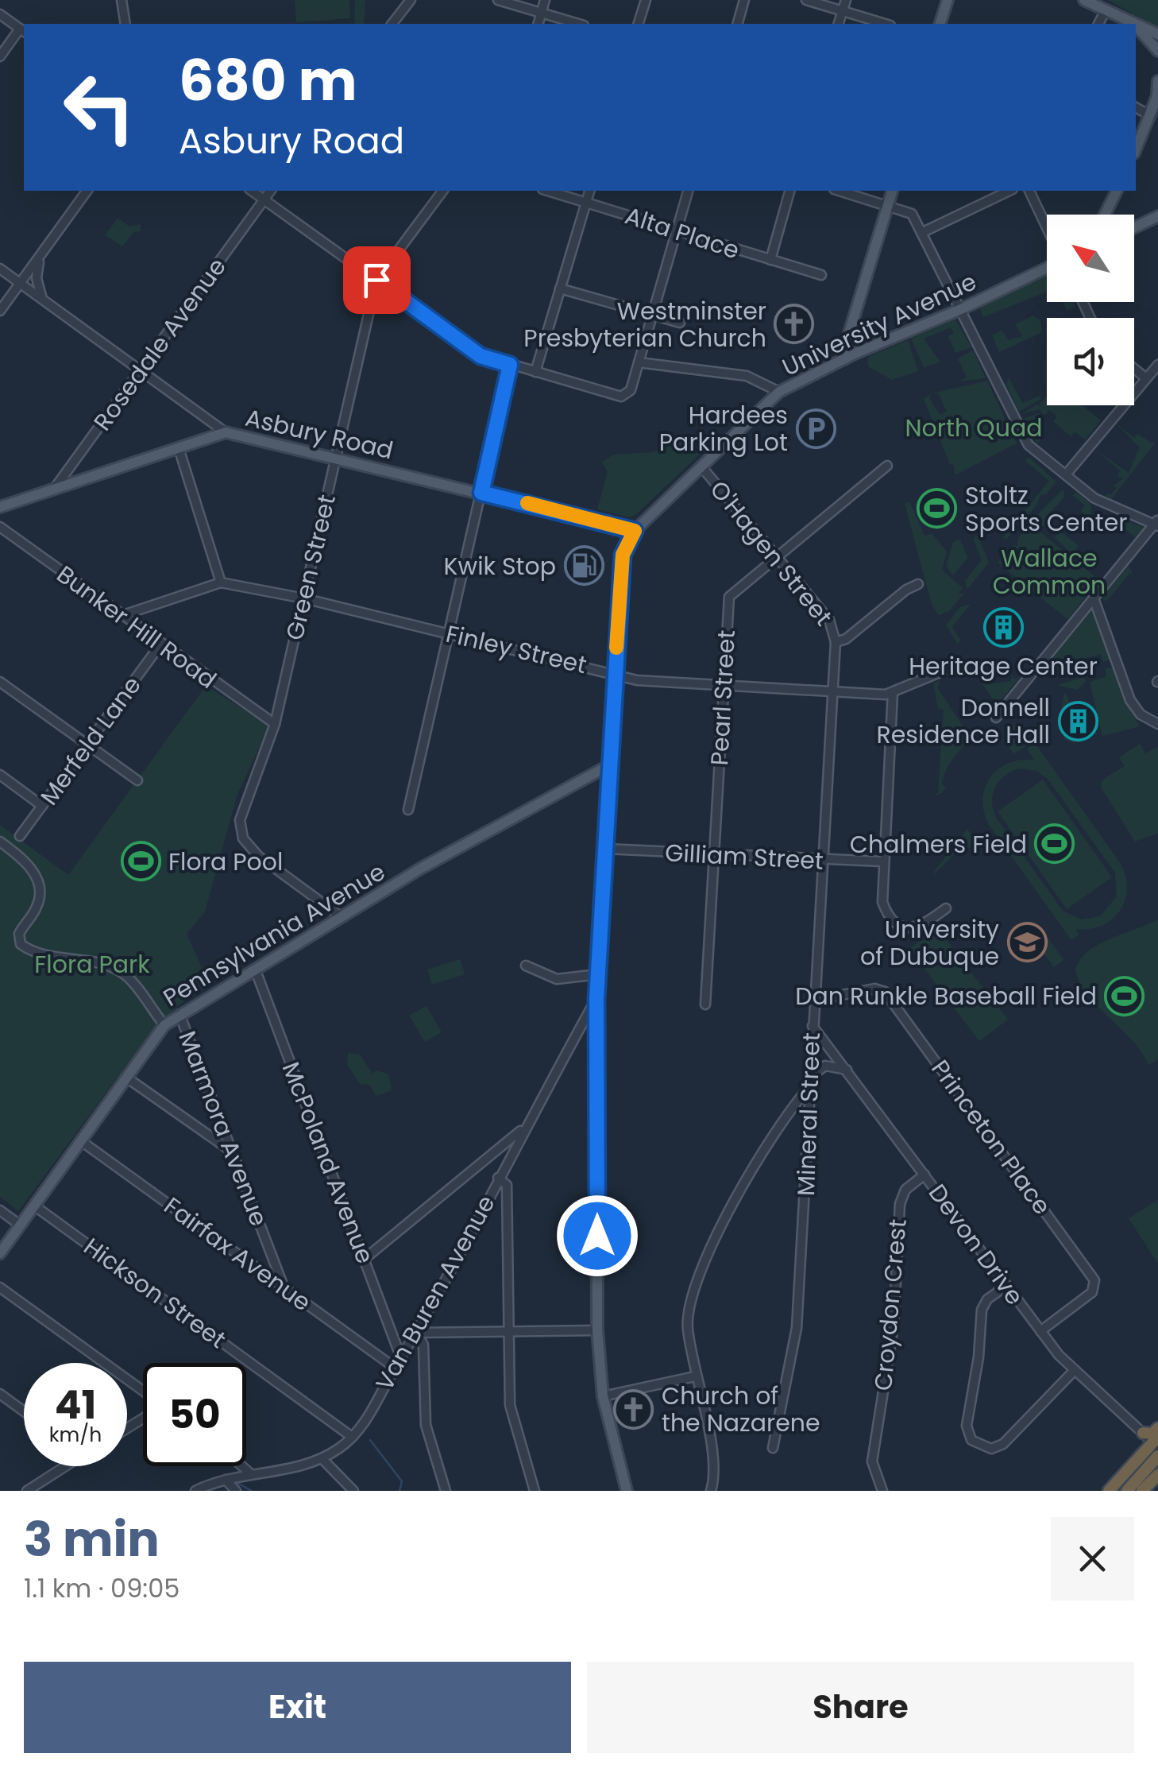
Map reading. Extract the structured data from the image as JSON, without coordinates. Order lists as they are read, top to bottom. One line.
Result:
{"streets":{"main road":["University Avenue","Asbury Road","Pennsylvania Avenue"],"street":["Alta Place","Rosedale Avenue","O'Hagen Street","Green Street","Bunker Hill Road","Finley Street","Pearl Street","Merfeld Lane","Gilliam Street","Mineral Street","Marmora Avenue","Princeton Place","McPoland Avenue","Devon Drive","Fairfax Avenue","Hickson Street","Van Buren Avenue","Croydon Crest"]},"crossings":[["University Avenue","Asbury Road"],["University Avenue","O'Hagen Street"],["University Avenue","Finley Street"],["University Avenue","Gilliam Street"],["University Avenue","Pennsylvania Avenue"],["University Avenue","Van Buren Avenue"],["Rosedale Avenue","Asbury Road"],["Asbury Road","Green Street"],["O'Hagen Street","Pearl Street"],["O'Hagen Street","Mineral Street"],["Green Street","Bunker Hill Road"],["Green Street","Finley Street"],["Green Street","Pennsylvania Avenue"],["Bunker Hill Road","Finley Street"],["Bunker Hill Road","Merfeld Lane"],["Finley Street","Pearl Street"],["Finley Street","Mineral Street"],["Pearl Street","Gilliam Street"],["Gilliam Street","Mineral Street"],["Pennsylvania Avenue","Marmora Avenue"],["Pennsylvania Avenue","McPoland Avenue"],["Pennsylvania Avenue","Fairfax Avenue"],["Pennsylvania Avenue","Hickson Street"],["Mineral Street","Princeton Place"],["Mineral Street","Devon Drive"],["Marmora Avenue","Fairfax Avenue"],["Princeton Place","Devon Drive"],["McPoland Avenue","Van Buren Avenue"],["Devon Drive","Croydon Crest"],["Fairfax Avenue","Van Buren Avenue"],["Hickson Street","Van Buren Avenue"]],"parks":["North Quad","Wallace Common","Flora Park"],"places":{"church":["Westminster Presbyterian Church","Church of the Nazarene"],"parking":["Hardees Parking Lot"],"sports":["Stoltz Sports Center","Chalmers Field","Flora Pool","Dan Runkle Baseball Field"],"fuel station":["Kwik Stop"],"building":["Heritage Center","Donnell Residence Hall"],"school or university":["University of Dubuque"]},"north":"top left","page":{"turn":["680 m","Asbury Road"],"speed":"41 km/h","limit":"50","heading":["3 min","1.1 km · 09:05"],"buttons":["Exit","Share"]}}
